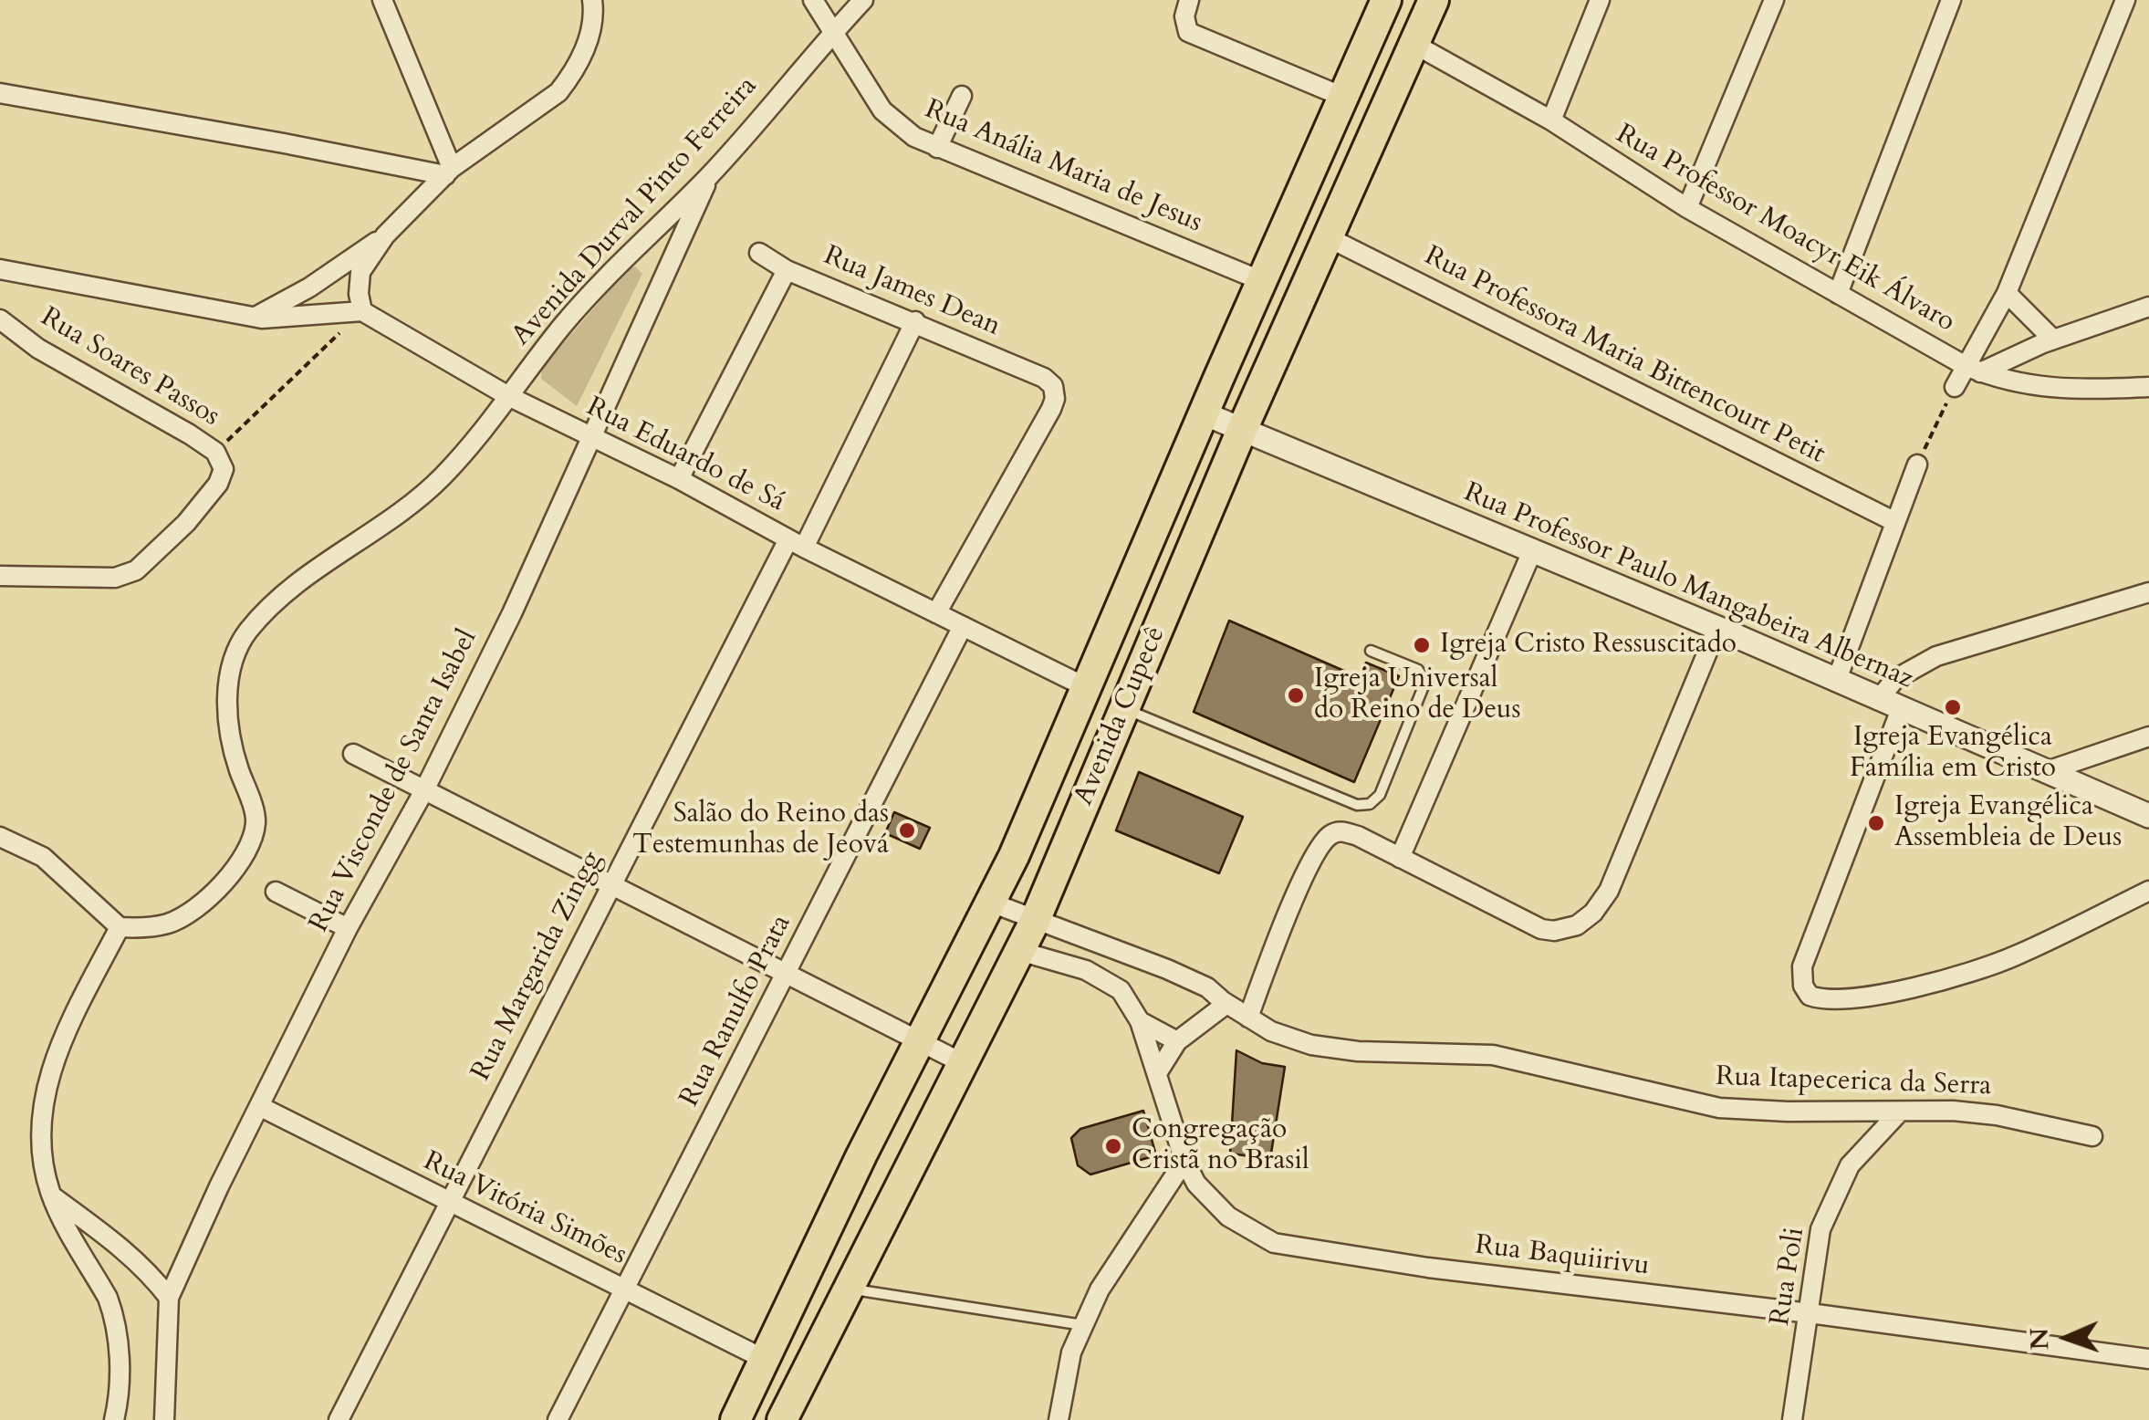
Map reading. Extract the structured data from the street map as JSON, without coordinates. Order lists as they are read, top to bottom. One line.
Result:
{"streets":{"main road":["Avenida Cupecê"],"street":["Rua Anália Maria de Jesus","Avenida Durval Pinto Ferreira","Rua Professor Moacyr Eik Álvaro","Rua James Dean","Rua Professora Maria Bittencourt Petit","Rua Soares Passos","Rua Eduardo de Sá","Rua Professor Paulo Mangabeira Albernaz","Rua Visconde de Santa Isabel","Rua Margarida Zingg","Rua Ranulfo Prata","Rua Itapecerica da Serra","Rua Vitória Simões","Rua Baquiirivu","Rua Poli"]},"crossings":[["Rua Anália Maria de Jesus","Avenida Durval Pinto Ferreira"],["Rua Anália Maria de Jesus","Avenida Cupecê"],["Avenida Durval Pinto Ferreira","Rua Eduardo de Sá"],["Avenida Durval Pinto Ferreira","Rua Visconde de Santa Isabel"],["Rua Professor Moacyr Eik Álvaro","Avenida Cupecê"],["Rua James Dean","Rua Eduardo de Sá"],["Rua James Dean","Rua Margarida Zingg"],["Rua Professora Maria Bittencourt Petit","Avenida Cupecê"],["Rua Eduardo de Sá","Avenida Cupecê"],["Rua Eduardo de Sá","Rua Visconde de Santa Isabel"],["Rua Eduardo de Sá","Rua Margarida Zingg"],["Rua Eduardo de Sá","Rua Ranulfo Prata"],["Rua Professor Paulo Mangabeira Albernaz","Avenida Cupecê"],["Avenida Cupecê","Rua Itapecerica da Serra"],["Avenida Cupecê","Rua Vitória Simões"],["Avenida Cupecê","Rua Baquiirivu"],["Rua Visconde de Santa Isabel","Rua Vitória Simões"],["Rua Margarida Zingg","Rua Vitória Simões"],["Rua Ranulfo Prata","Rua Vitória Simões"],["Rua Itapecerica da Serra","Rua Poli"],["Rua Baquiirivu","Rua Poli"]],"places":["Igreja Cristo Ressuscitado","Igreja Universal do Reino de Deus","Igreja Evangélica Família em Cristo","Igreja Evangélica Assembleia de Deus","Salão do Reino das Testemunhas de Jeová","Congregação Cristã no Brasil"],"north":"left"}
